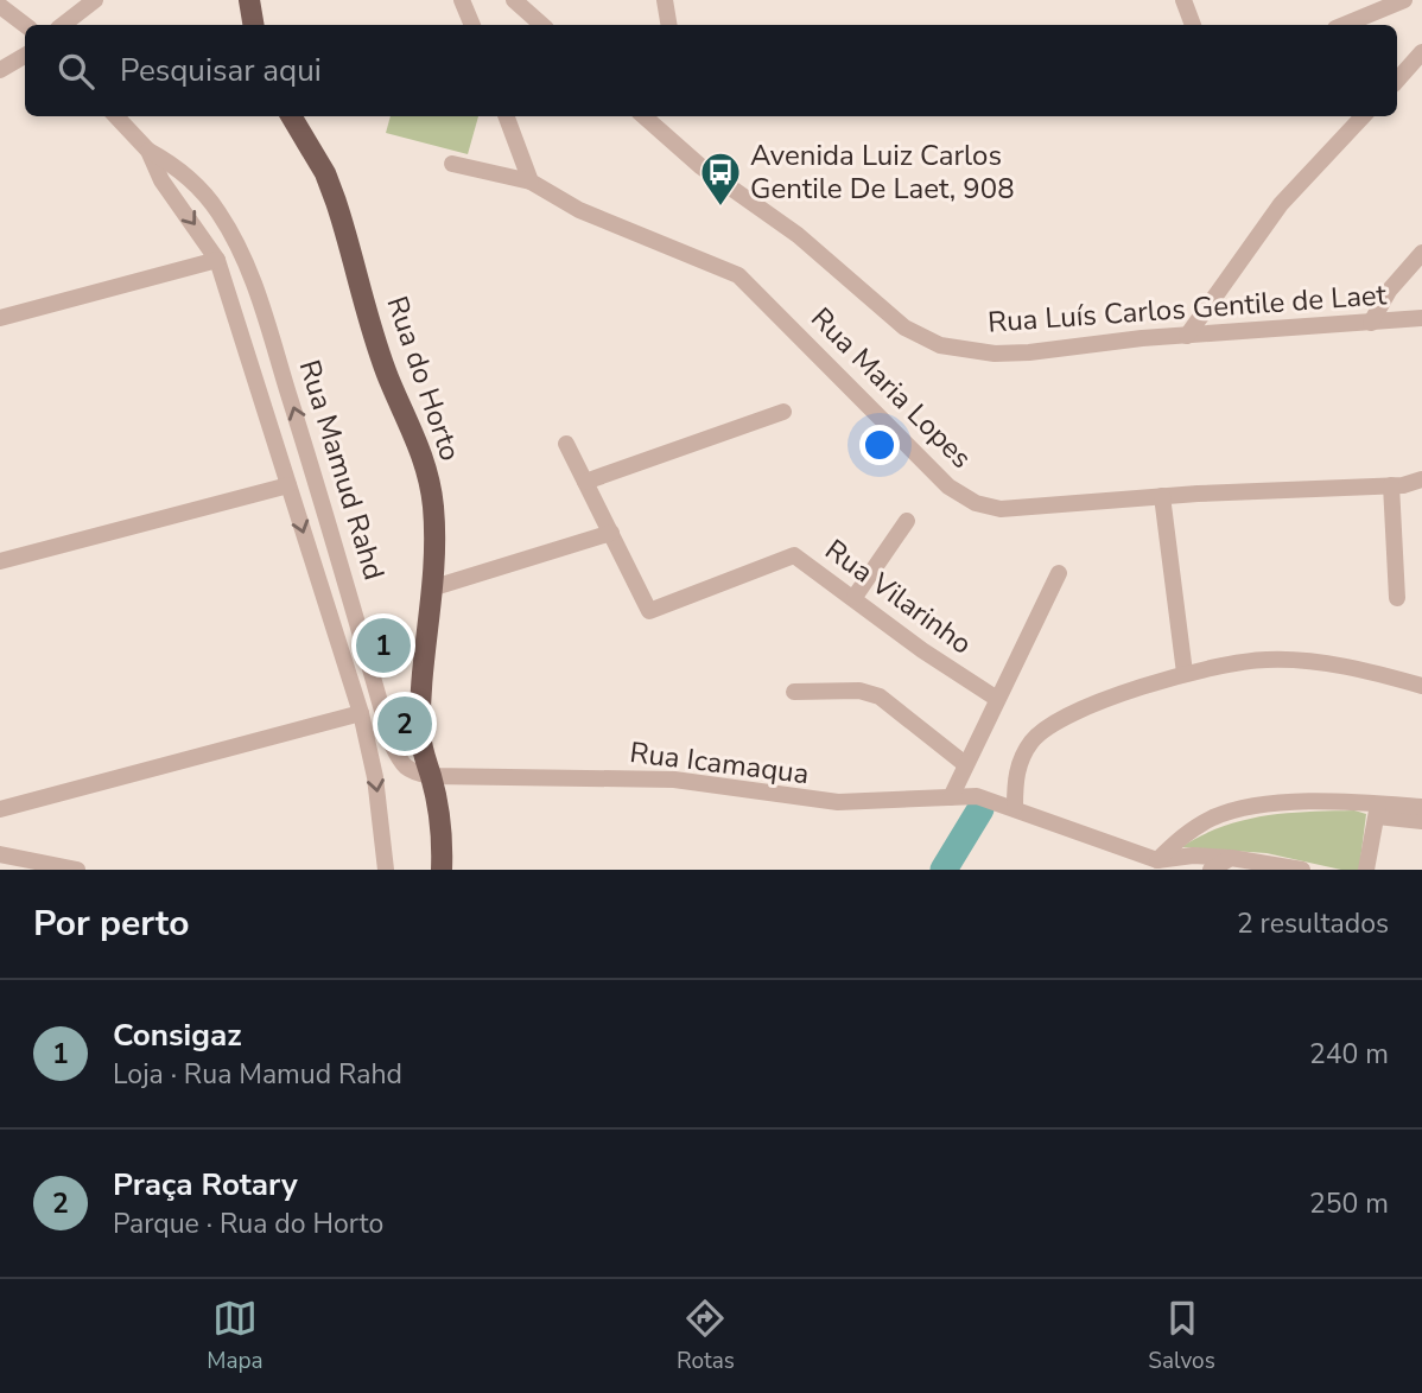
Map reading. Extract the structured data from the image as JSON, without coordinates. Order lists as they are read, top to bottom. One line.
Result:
{"streets":{"main road":["Rua do Horto"],"street":["Rua Luís Carlos Gentile de Laet","Rua Maria Lopes","Rua Mamud Rahd","Rua Vilarinho","Rua Icamaqua"]},"crossings":[["Rua do Horto","Rua Mamud Rahd"],["Rua do Horto","Rua Icamaqua"],["Rua Mamud Rahd","Rua Icamaqua"]],"places":{"bus stop":["Avenida Luiz Carlos Gentile De Laet, 908"]},"page":{"search":"Pesquisar aqui","pins":["1","2"],"heading":["Por perto","2 resultados"],"list":[{"mark":"1","name":"Consigaz","note":"Loja · Rua Mamud Rahd","value":"240 m"},{"mark":"2","name":"Praça Rotary","note":"Parque · Rua do Horto","value":"250 m"}],"nav":["Mapa","Rotas","Salvos"]}}
